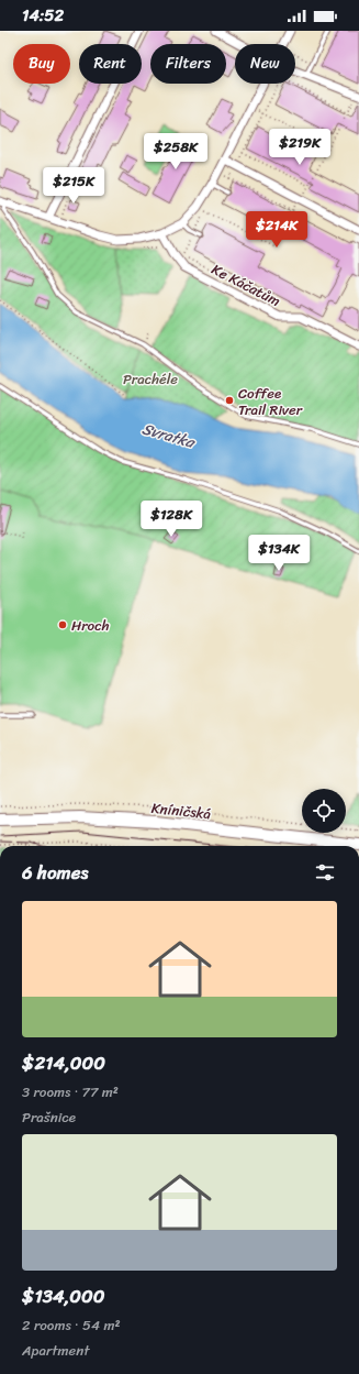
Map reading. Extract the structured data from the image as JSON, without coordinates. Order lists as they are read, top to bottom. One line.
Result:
{"streets":{"main road":["Kníničská"],"street":["Ke Káčatům"]},"water":["Svratka"],"parks":["Prachéle"],"places":["Coffee Trail River","Hroch"],"page":{"status":"14:52","chip":["Buy","Rent","Filters","New"],"price":["$219K","$258K","$215K","$214K","$128K","$134K"],"heading":"6 homes","list":[{"name":"$214,000","note":"3 rooms · 77 m² · Prašnice"},{"name":"$134,000","note":"2 rooms · 54 m² · Apartment"}]}}
